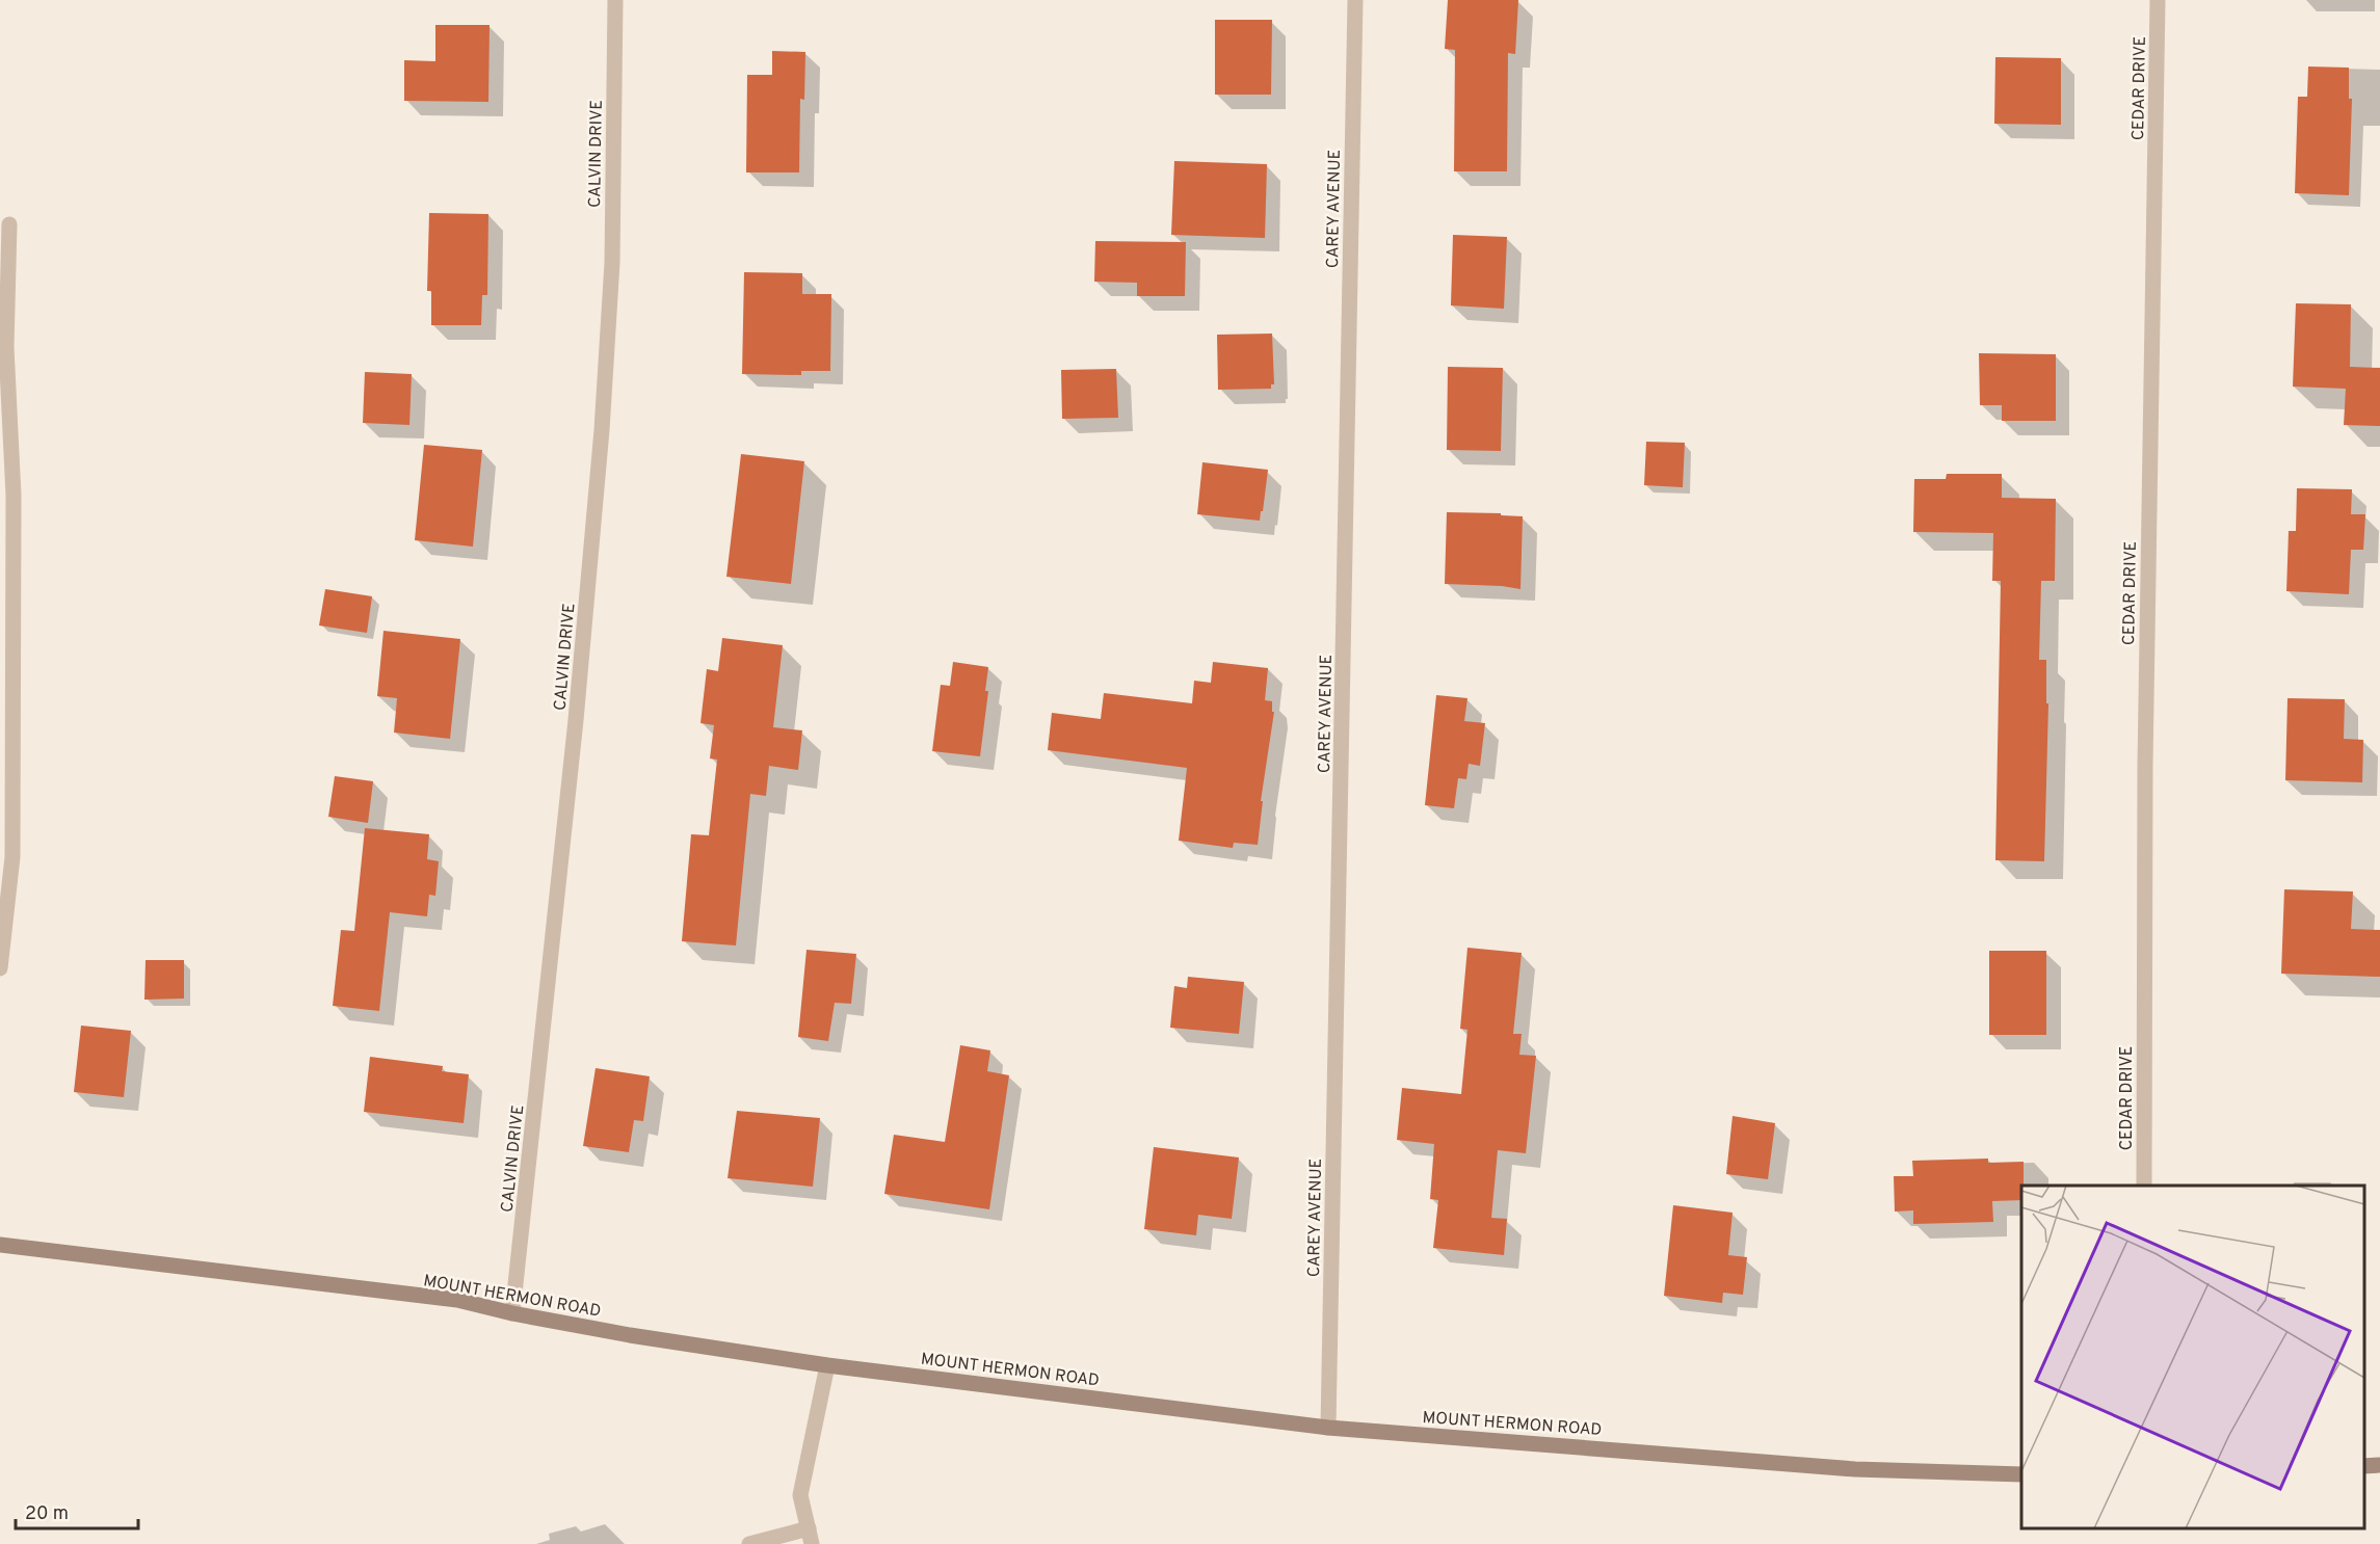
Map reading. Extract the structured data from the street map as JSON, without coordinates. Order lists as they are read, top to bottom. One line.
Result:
{"streets":{"main road":["MOUNT HERMON ROAD"],"street":["CEDAR DRIVE","CALVIN DRIVE","CAREY AVENUE"]},"crossings":[["CALVIN DRIVE","MOUNT HERMON ROAD"],["CAREY AVENUE","MOUNT HERMON ROAD"]],"scale_bar":"20 m"}
